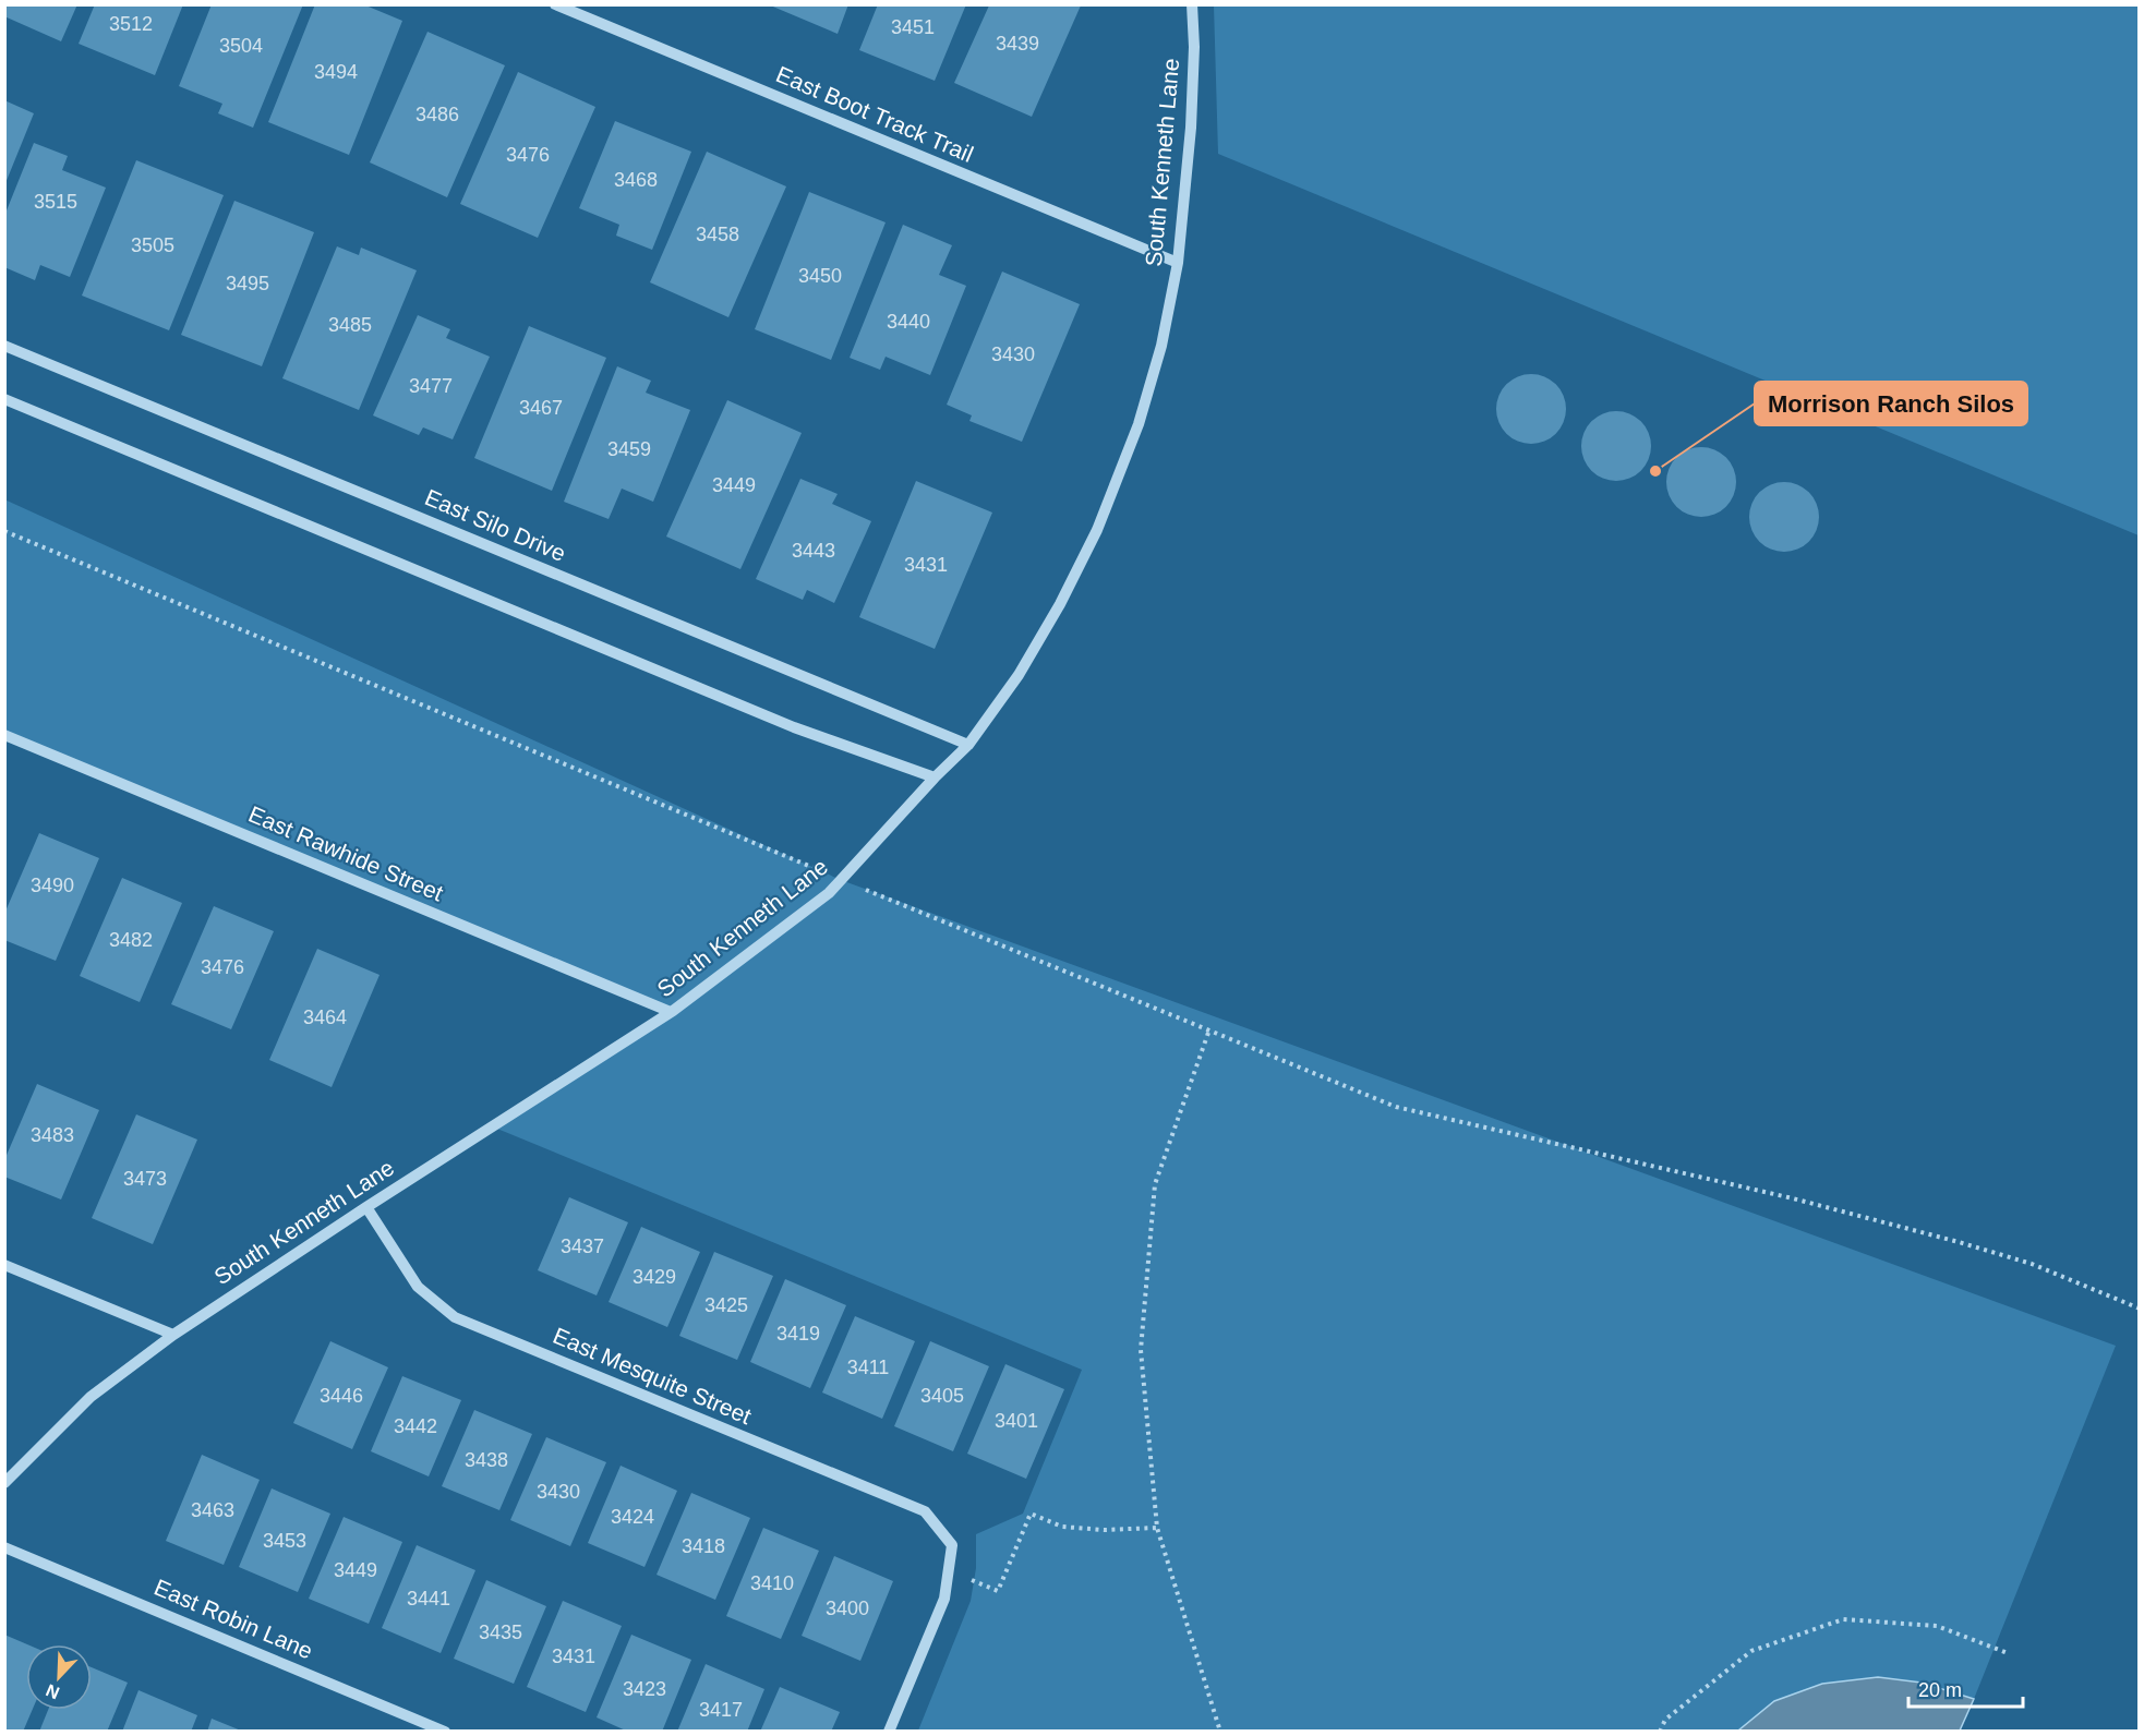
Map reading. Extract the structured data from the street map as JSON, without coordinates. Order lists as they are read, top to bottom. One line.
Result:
{"streets":{"street":["East Boot Track Trail","South Kenneth Lane","East Silo Drive","East Rawhide Street","East Mesquite Street","East Robin Lane"]},"crossings":[["East Boot Track Trail","South Kenneth Lane"],["South Kenneth Lane","East Silo Drive"],["South Kenneth Lane","East Rawhide Street"],["South Kenneth Lane","East Mesquite Street"]],"places":["Morrison Ranch Silos"],"house_numbers":["3512","3451","3439","3504","3494","3486","3476","3468","3515","3458","3505","3450","3495","3440","3485","3430","3477","3467","3459","3449","3443","3431","3490","3482","3476","3464","3483","3473","3437","3429","3425","3419","3411","3446","3405","3401","3442","3438","3430","3463","3424","3453","3418","3449","3410","3441","3400","3435","3431","3423","3417"],"scale_bar":"20 m","north":"bottom left"}
